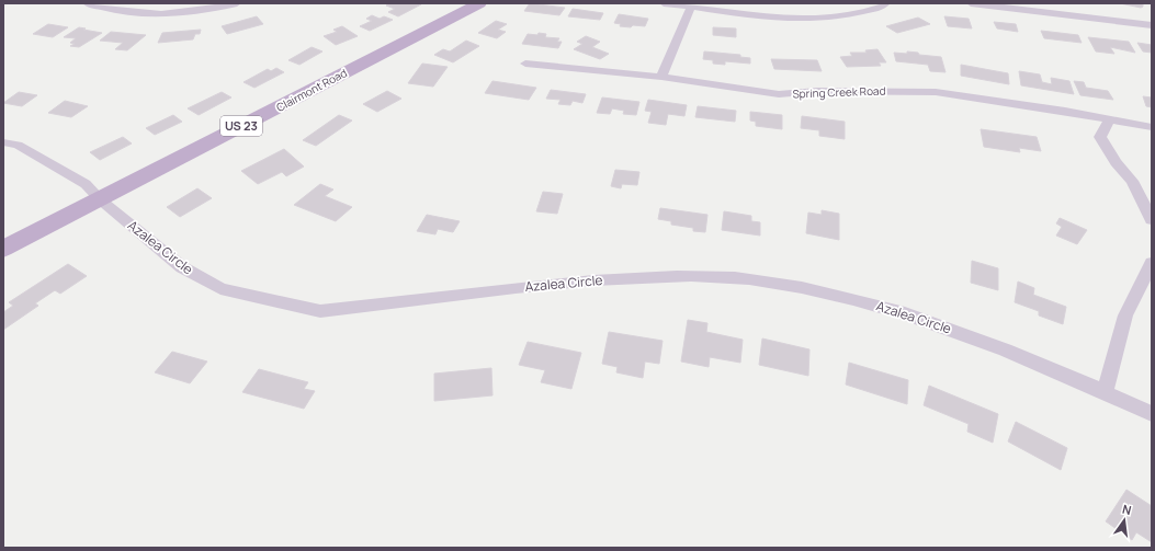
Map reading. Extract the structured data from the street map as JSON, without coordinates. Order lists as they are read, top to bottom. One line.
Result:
{"streets":{"main road":["Clairmont Road","US 23"],"street":["Spring Creek Road","Azalea Circle"]},"crossings":[["Clairmont Road","Azalea Circle"]],"north":"top"}
